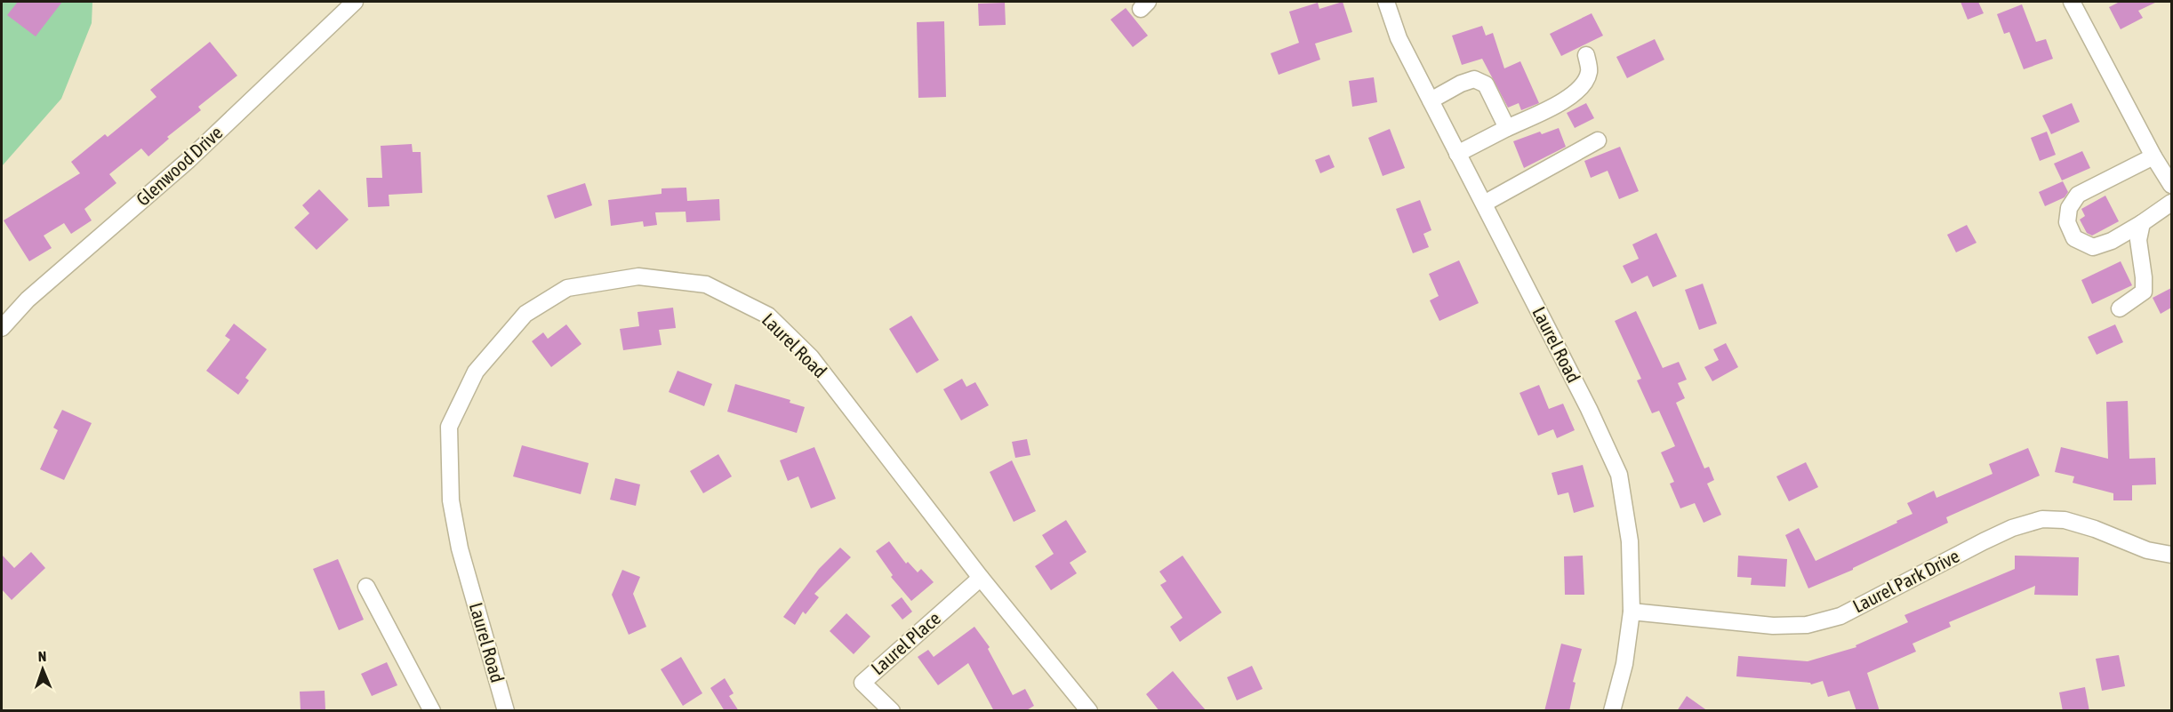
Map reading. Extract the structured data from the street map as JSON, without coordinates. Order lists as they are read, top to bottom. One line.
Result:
{"streets":{"street":["Glenwood Drive","Laurel Road","Laurel Park Drive","Laurel Place"]},"crossings":[["Laurel Road","Laurel Park Drive"],["Laurel Road","Laurel Place"]],"north":"top"}
